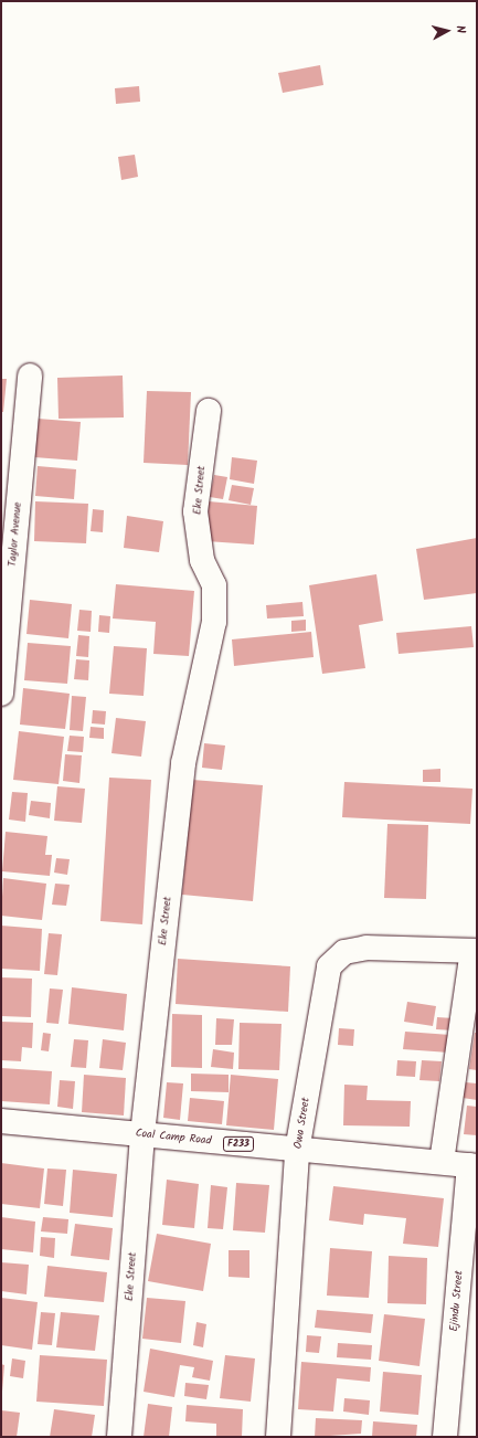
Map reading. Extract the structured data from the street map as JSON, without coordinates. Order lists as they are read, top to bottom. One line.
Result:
{"streets":{"street":["Eke Street","Taylor Avenue","Owa Street","Coal Camp Road","F233","Ejindu Street"]},"crossings":[["Eke Street","Coal Camp Road"],["Owa Street","Coal Camp Road"],["Coal Camp Road","Ejindu Street"]],"north":"right"}
